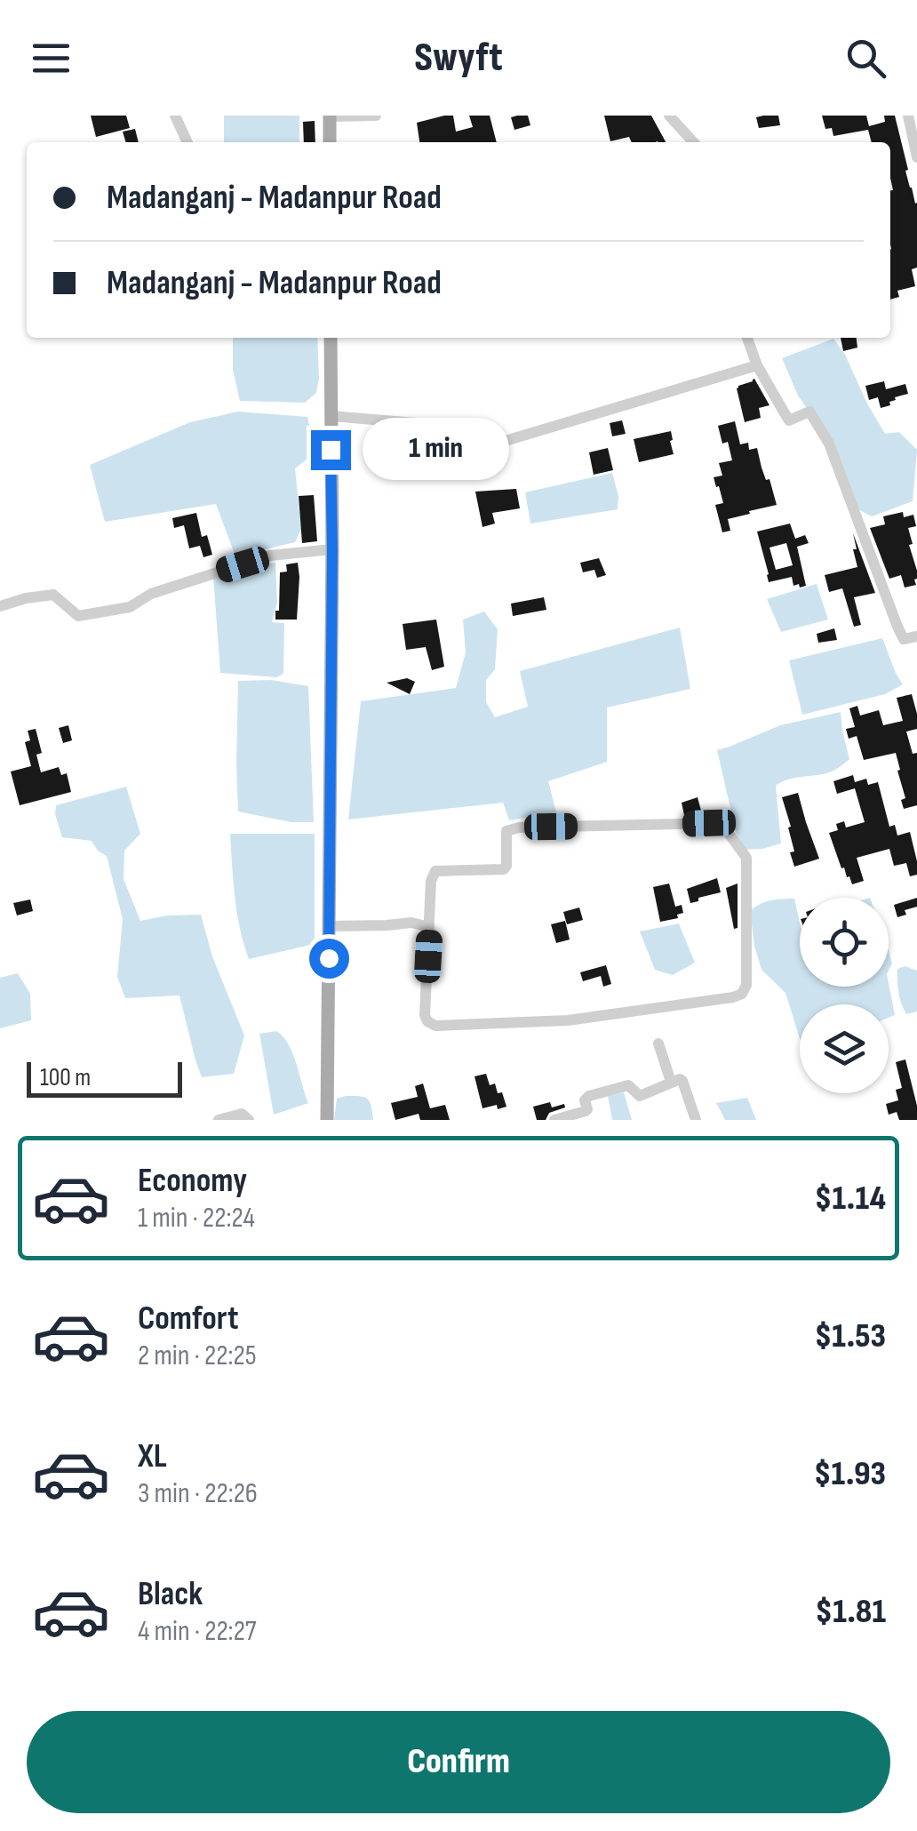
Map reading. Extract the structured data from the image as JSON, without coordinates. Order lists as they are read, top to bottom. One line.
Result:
{"scale_bar":"100 m","page":{"header":"Swyft","banner":["Madanganj - Madanpur Road","Madanganj - Madanpur Road"],"bubble":"1 min","scale":"100 m","list":[{"name":"Economy","note":"1 min · 22:24","value":"$1.14"},{"name":"Comfort","note":"2 min · 22:25","value":"$1.53"},{"name":"XL","note":"3 min · 22:26","value":"$1.93"},{"name":"Black","note":"4 min · 22:27","value":"$1.81"}],"buttons":"Confirm"}}
